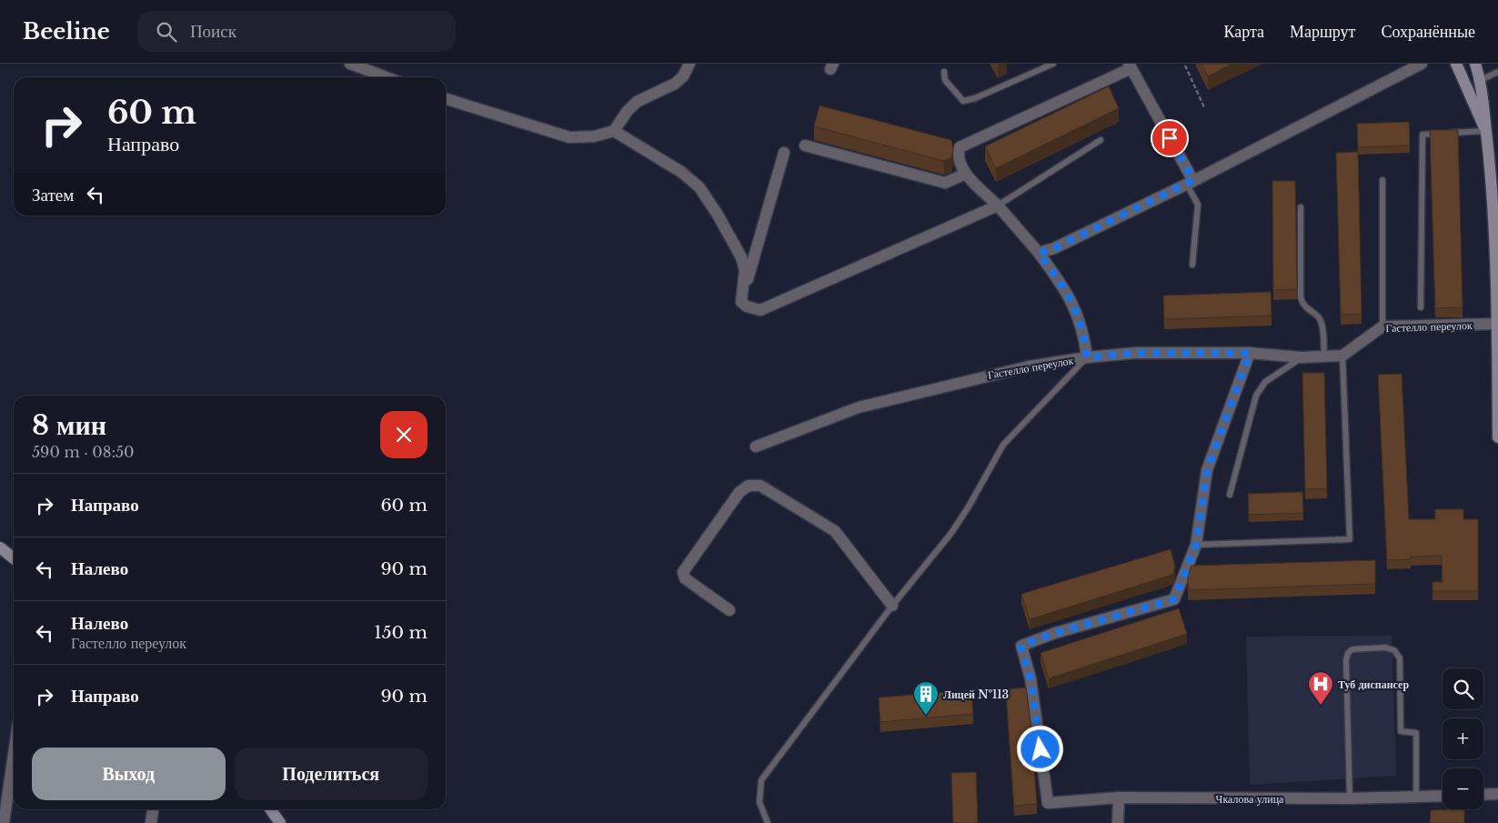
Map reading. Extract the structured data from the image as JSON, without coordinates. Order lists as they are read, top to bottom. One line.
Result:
{"streets":{"street":["Гастелло переулок","Чкалова улица"]},"places":{"hospital":["Туб диспансер"],"building":["Лицей №113"]},"page":{"header":"Beeline","search":"Поиск","nav":["Карта","Маршрут","Сохранённые"],"turn":["60 m","Направо"],"then":"Затем","heading":["8 мин","590 m · 08:50"],"list":[{"name":"Направо","value":"60 m"},{"name":"Налево","value":"90 m"},{"name":"Налево","note":"Гастелло переулок","value":"150 m"},{"name":"Направо","value":"90 m"}],"map_buttons":["+","−"],"buttons":["Выход","Поделиться"]}}
